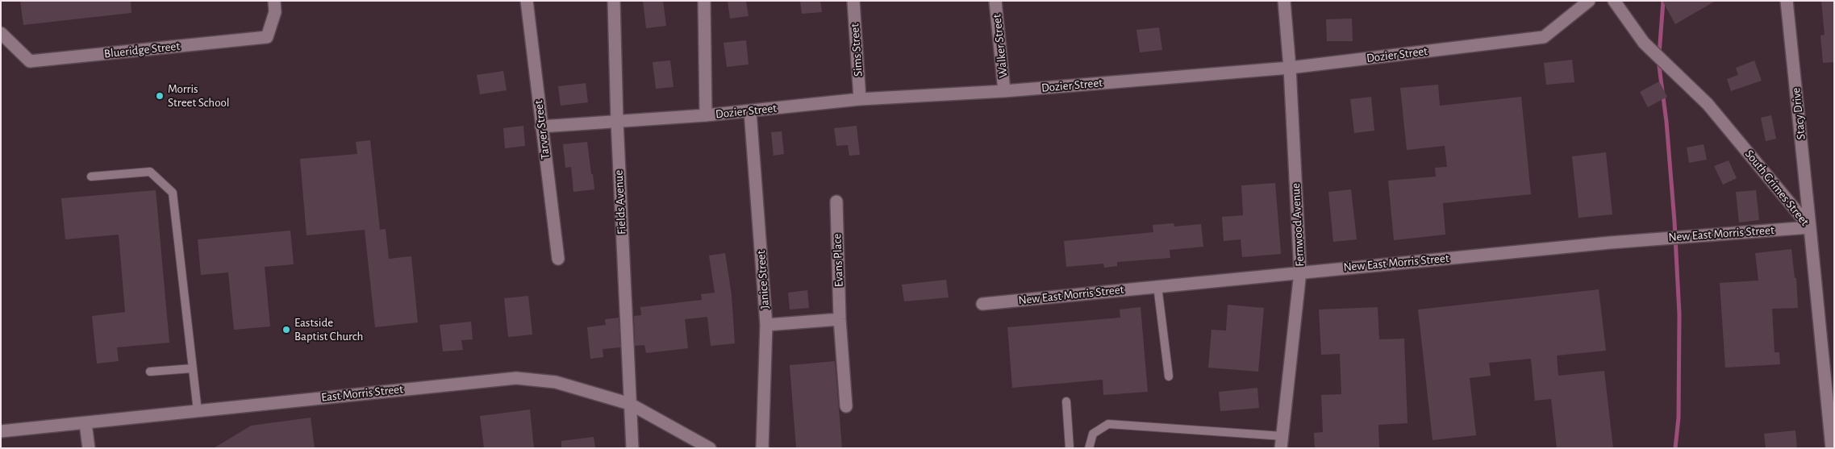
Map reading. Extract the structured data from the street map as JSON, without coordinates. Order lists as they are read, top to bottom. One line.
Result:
{"streets":{"street":["Walker Street","Blueridge Street","Sims Street","Dozier Street","Stacy Drive","Tarver Street","South Grimes Street","Fields Avenue","Fernwood Avenue","New East Morris Street","Evans Place","Janice Street","East Morris Street"]},"crossings":[["Walker Street","Dozier Street"],["Sims Street","Dozier Street"],["Dozier Street","Tarver Street"],["Dozier Street","Fields Avenue"],["Dozier Street","Fernwood Avenue"],["Dozier Street","Janice Street"],["Stacy Drive","South Grimes Street"],["Stacy Drive","New East Morris Street"],["South Grimes Street","New East Morris Street"],["Fields Avenue","East Morris Street"],["Fernwood Avenue","New East Morris Street"]],"places":["Morris Street School","Eastside Baptist Church"]}
